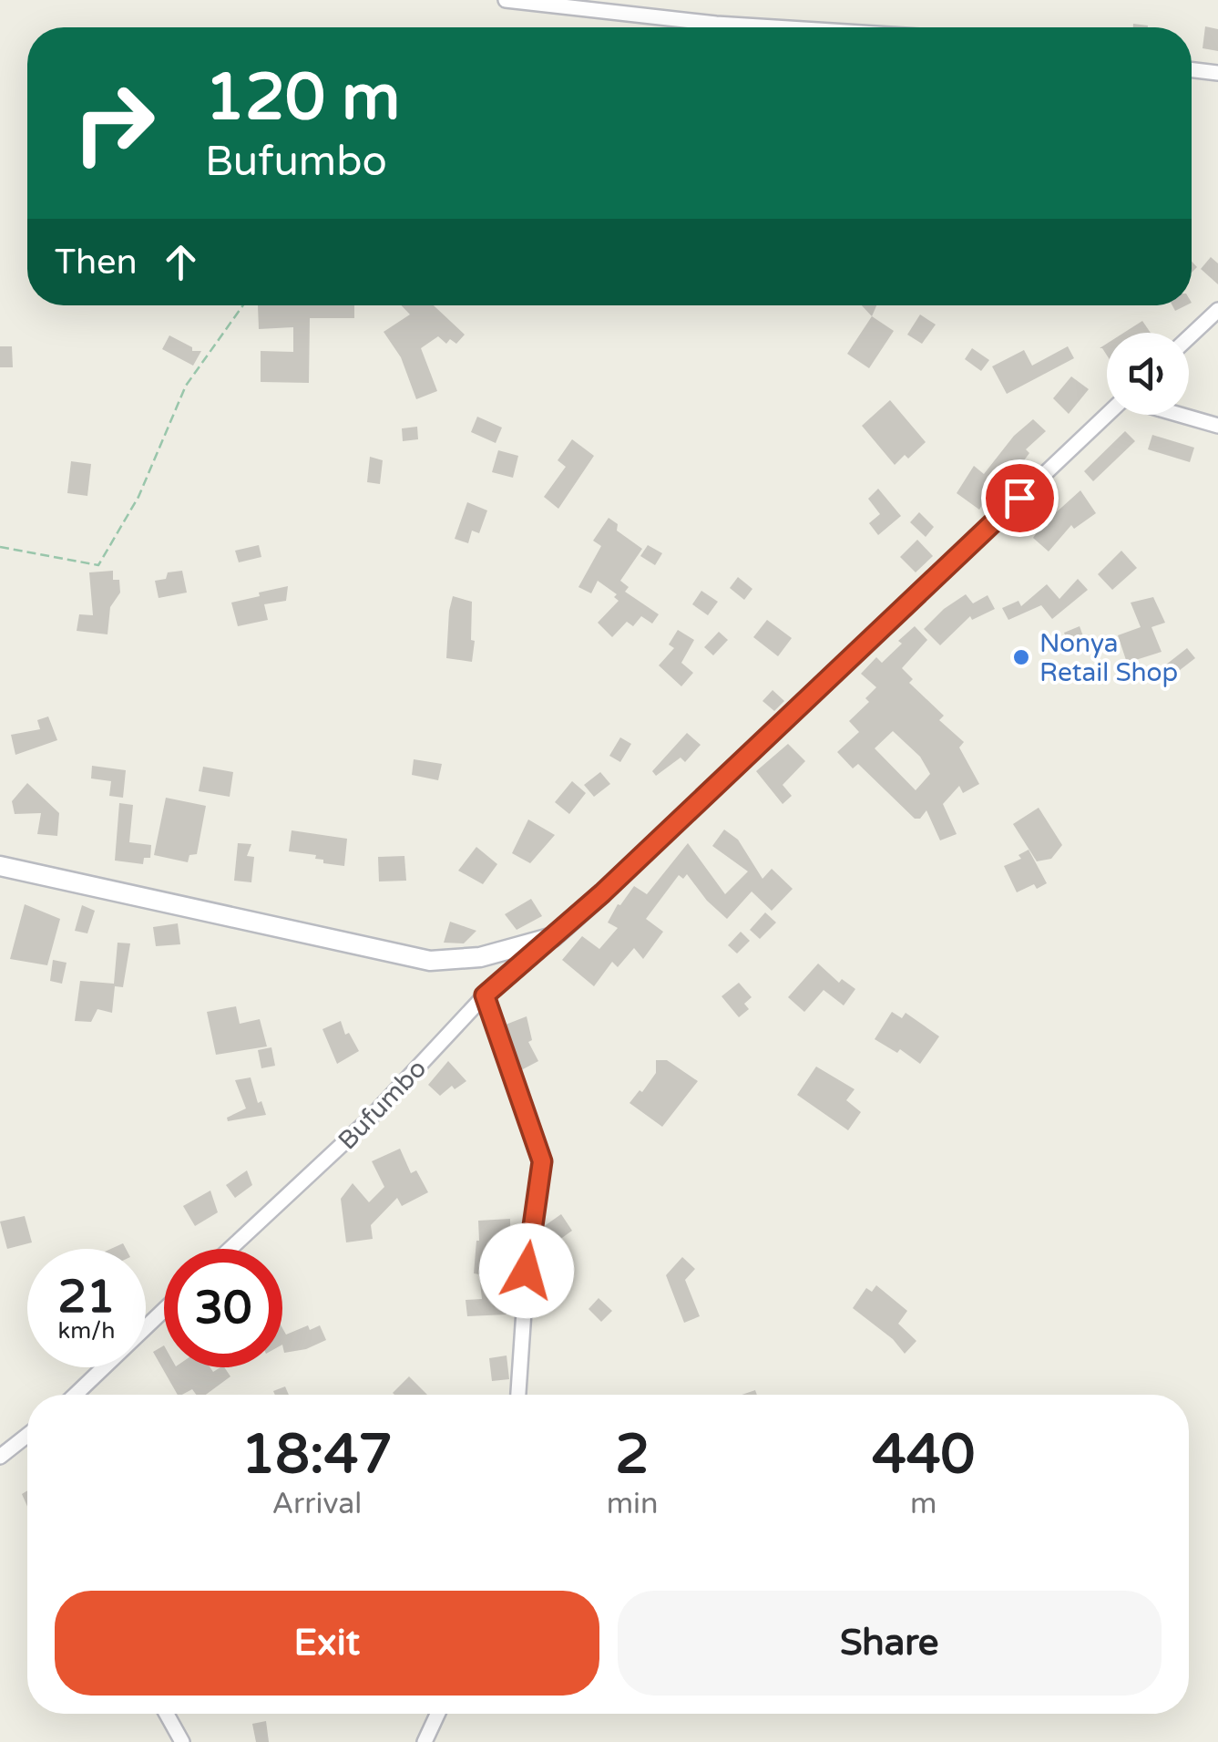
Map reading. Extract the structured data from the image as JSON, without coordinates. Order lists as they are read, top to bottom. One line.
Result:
{"streets":{"street":["Bufumbo"]},"places":["Nonya Retail Shop"],"page":{"turn":["120 m","Bufumbo"],"then":"Then","speed":"21 km/h","limit":"30","eta":["18:47","Arrival","2","min","440","m"],"buttons":["Exit","Share"]}}
